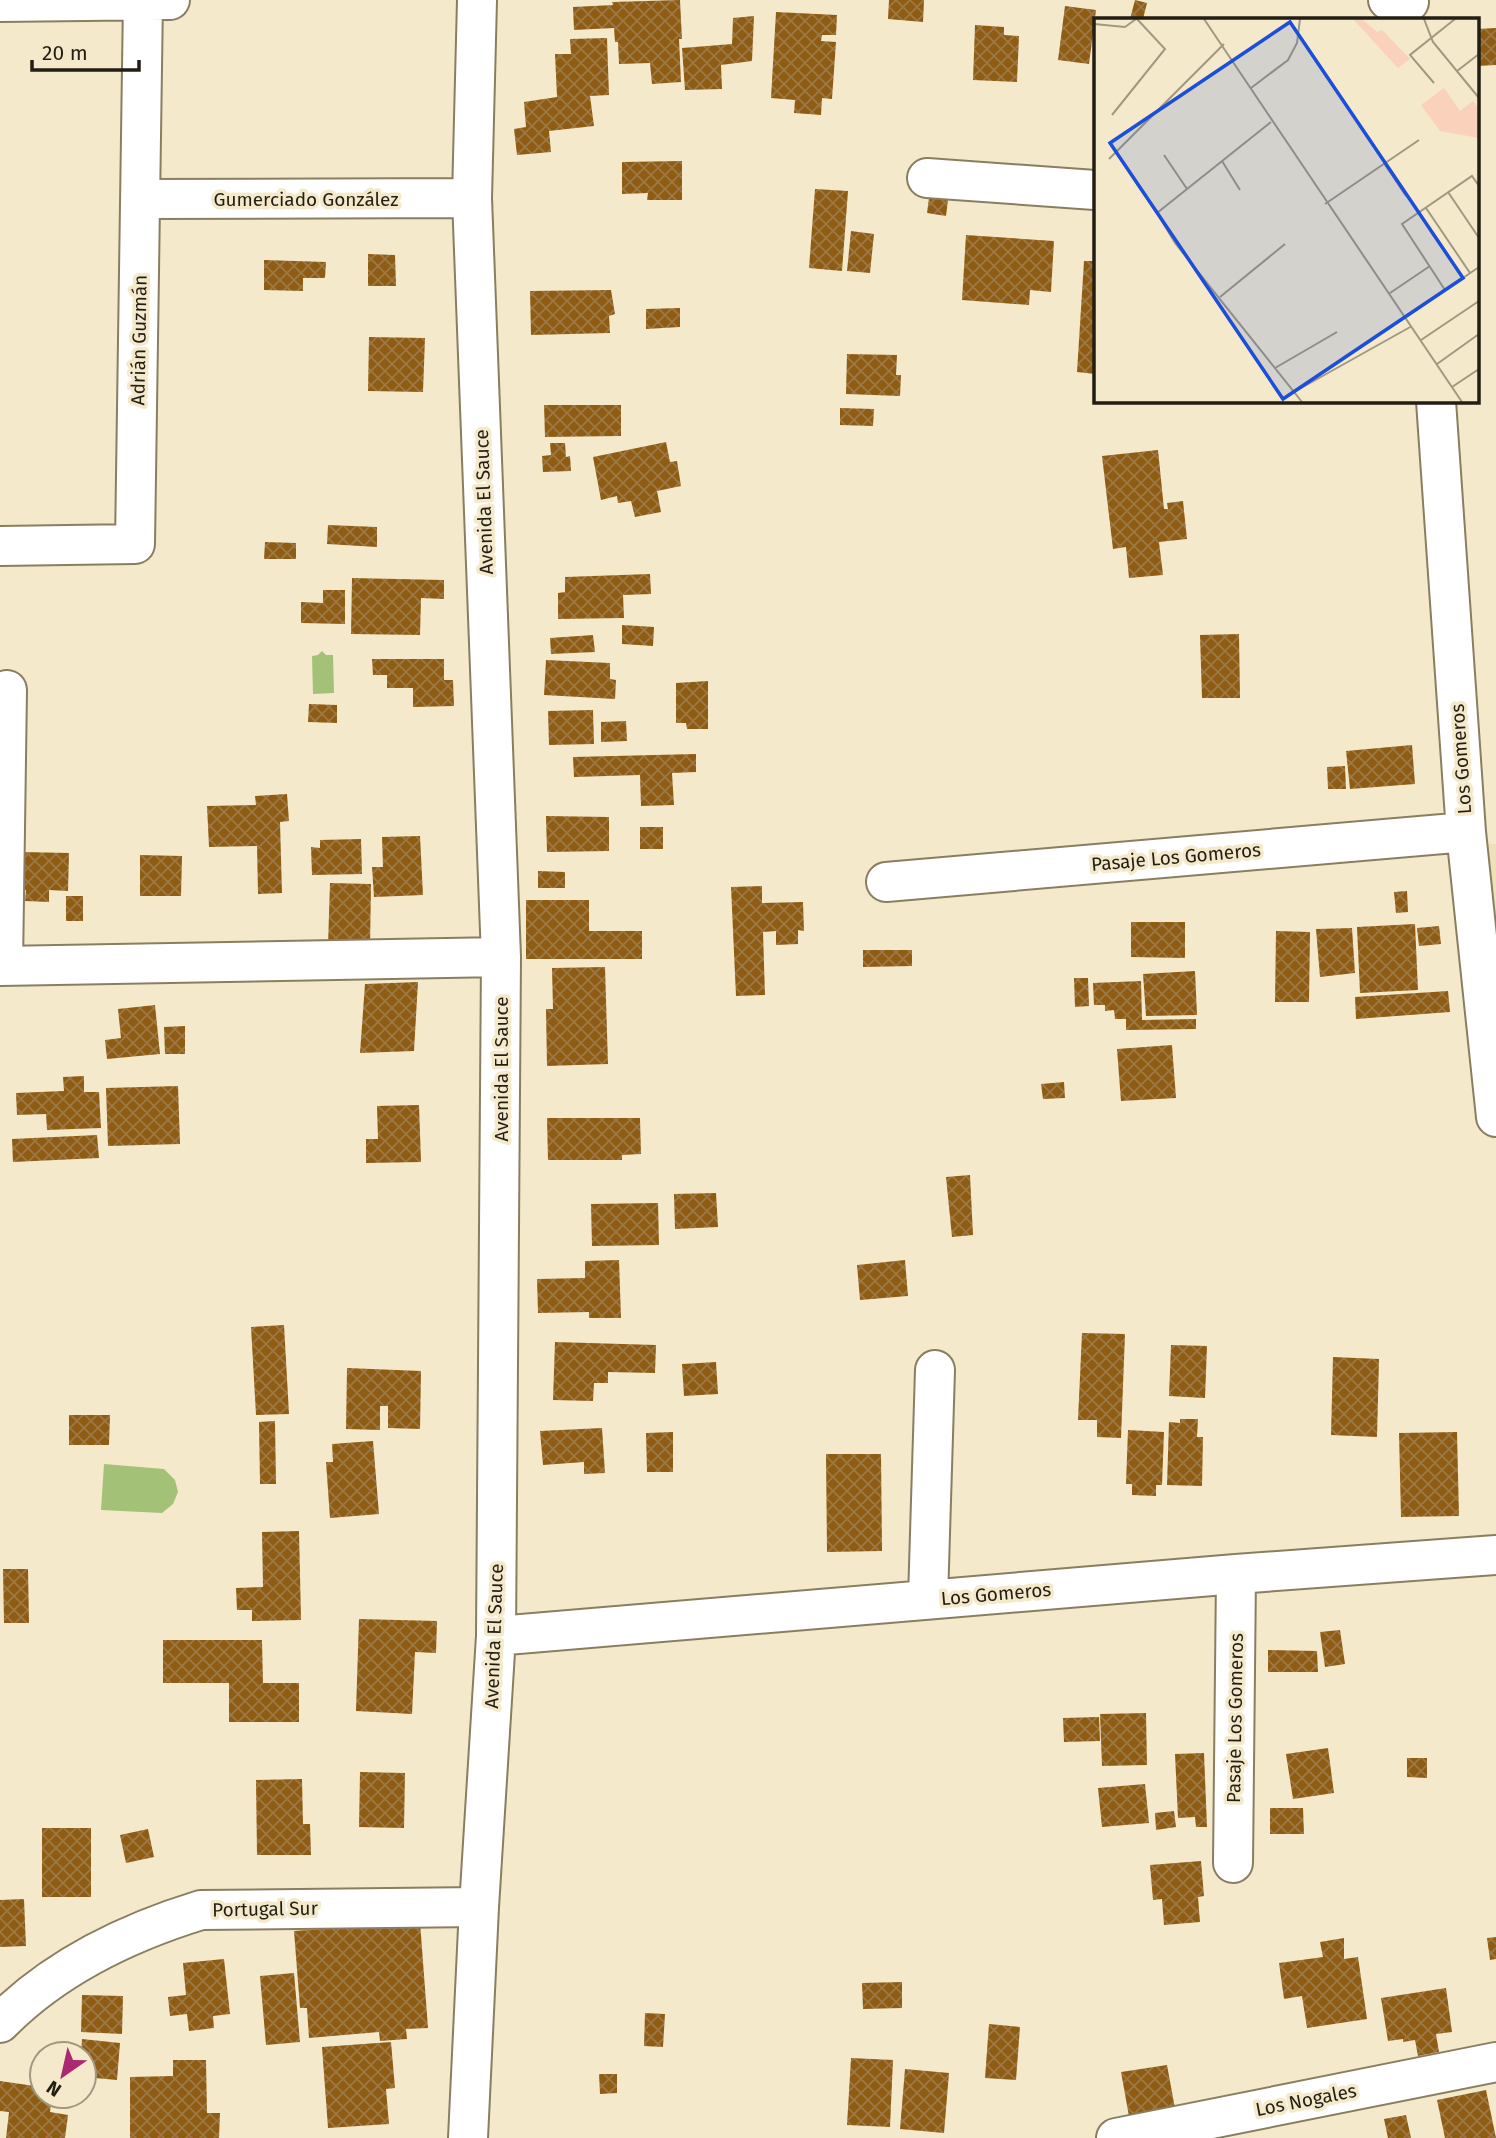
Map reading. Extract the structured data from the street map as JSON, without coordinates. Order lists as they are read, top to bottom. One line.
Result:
{"streets":{"street":["Gumerciado González","Adrián Guzmán","Avenida El Sauce","Los Gomeros","Pasaje Los Gomeros","Portugal Sur","Los Nogales"]},"crossings":[["Gumerciado González","Adrián Guzmán"],["Gumerciado González","Avenida El Sauce"],["Avenida El Sauce","Los Gomeros"],["Avenida El Sauce","Portugal Sur"],["Los Gomeros","Pasaje Los Gomeros"]],"scale_bar":"20 m","north":"bottom left"}
